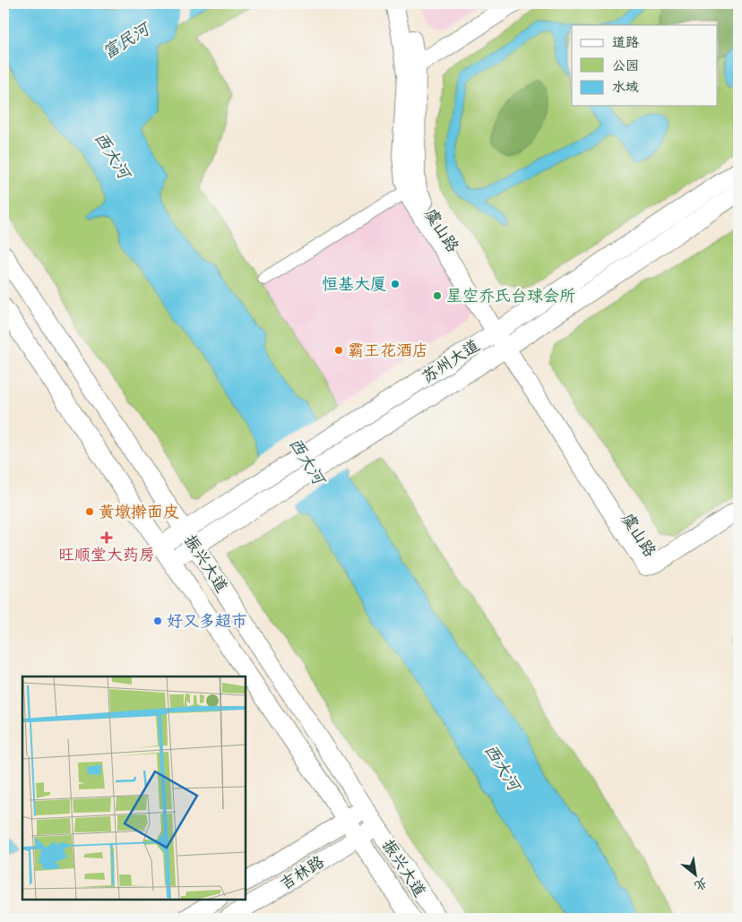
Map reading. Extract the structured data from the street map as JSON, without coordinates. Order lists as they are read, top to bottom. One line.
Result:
{"streets":{"street":["虞山路","苏州大道","振兴大道","吉林路"]},"crossings":[["虞山路","苏州大道"],["苏州大道","振兴大道"],["振兴大道","吉林路"]],"water":["富民河","西大河"],"places":{"other":["恒基大厦","星空乔氏台球会所","霸王花酒店","黄墩擀面皮","好又多超市"],"health":["旺顺堂大药房"]},"legend":["道路","公园","水域"],"north":"bottom right"}
